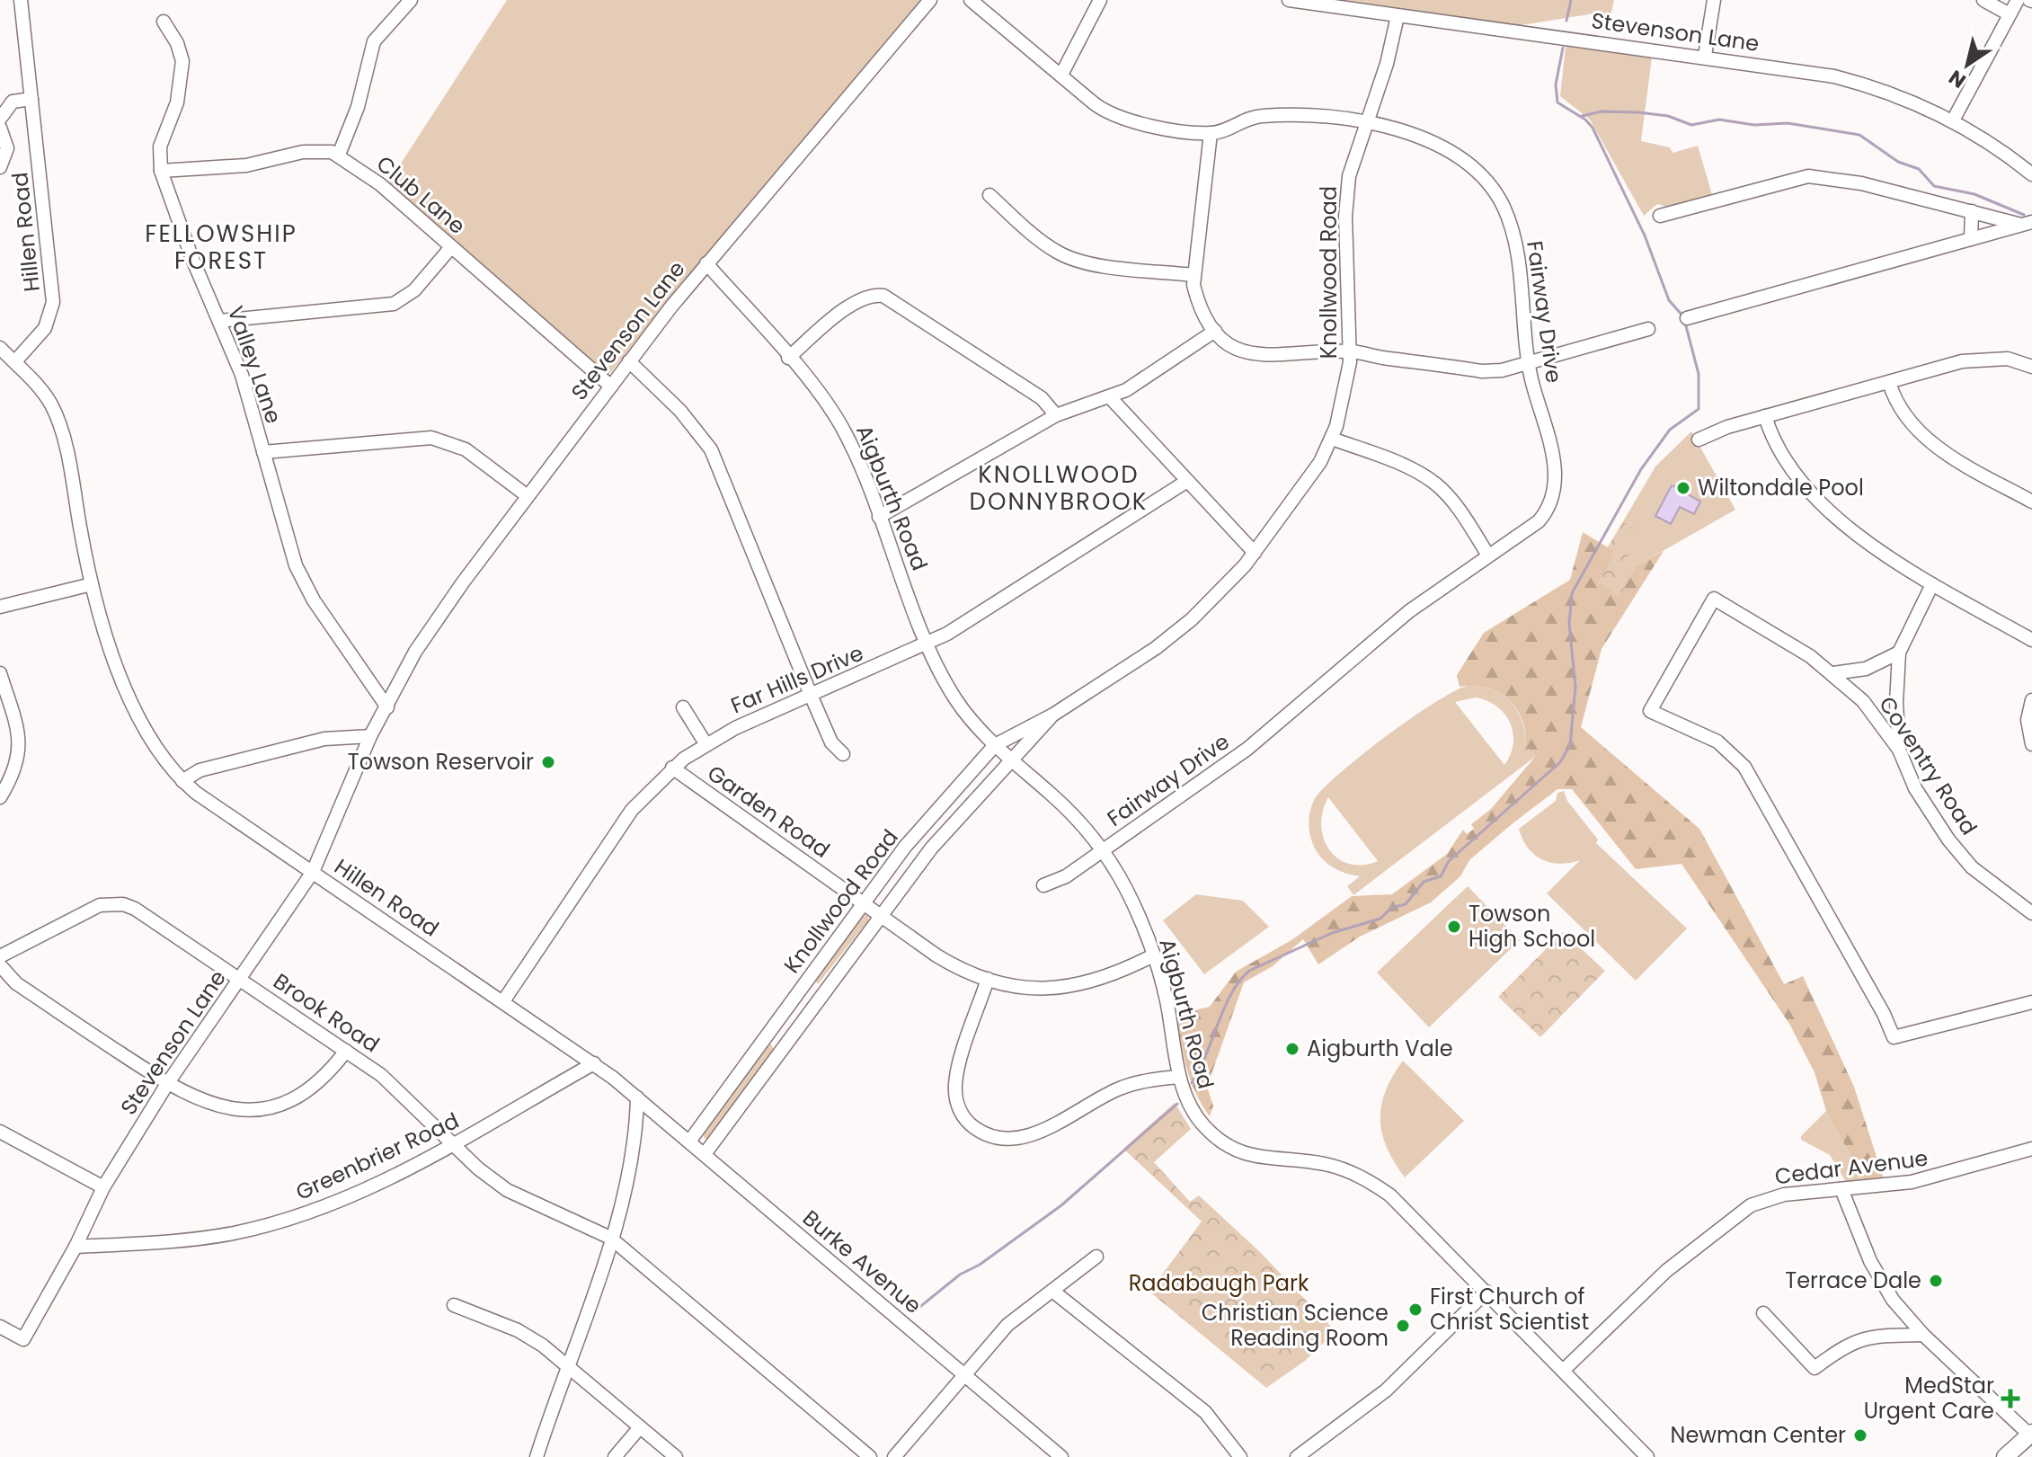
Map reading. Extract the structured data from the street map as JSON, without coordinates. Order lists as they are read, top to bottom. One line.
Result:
{"streets":{"street":["Stevenson Lane","Club Lane","Hillen Road","Knollwood Road","Fairway Drive","Valley Lane","Aigburth Road","Far Hills Drive","Coventry Road","Garden Road","Brook Road","Greenbrier Road","Cedar Avenue","Burke Avenue"]},"crossings":[["Stevenson Lane","Club Lane"],["Stevenson Lane","Hillen Road"],["Stevenson Lane","Knollwood Road"],["Stevenson Lane","Valley Lane"],["Stevenson Lane","Aigburth Road"],["Stevenson Lane","Brook Road"],["Stevenson Lane","Greenbrier Road"],["Hillen Road","Far Hills Drive"],["Hillen Road","Greenbrier Road"],["Hillen Road","Burke Avenue"],["Knollwood Road","Fairway Drive"],["Knollwood Road","Aigburth Road"],["Knollwood Road","Garden Road"],["Knollwood Road","Burke Avenue"],["Fairway Drive","Aigburth Road"],["Aigburth Road","Far Hills Drive"],["Aigburth Road","Garden Road"],["Aigburth Road","Cedar Avenue"],["Far Hills Drive","Garden Road"],["Brook Road","Greenbrier Road"]],"districts":["FELLOWSHIP FOREST","KNOLLWOOD DONNYBROOK"],"parks":["Radabaugh Park"],"places":{"other":["Wiltondale Pool","Towson Reservoir","Towson High School","Aigburth Vale","Terrace Dale","First Church of Christ Scientist","Christian Science Reading Room","Newman Center"],"health":["MedStar Urgent Care"]},"north":"bottom left"}
